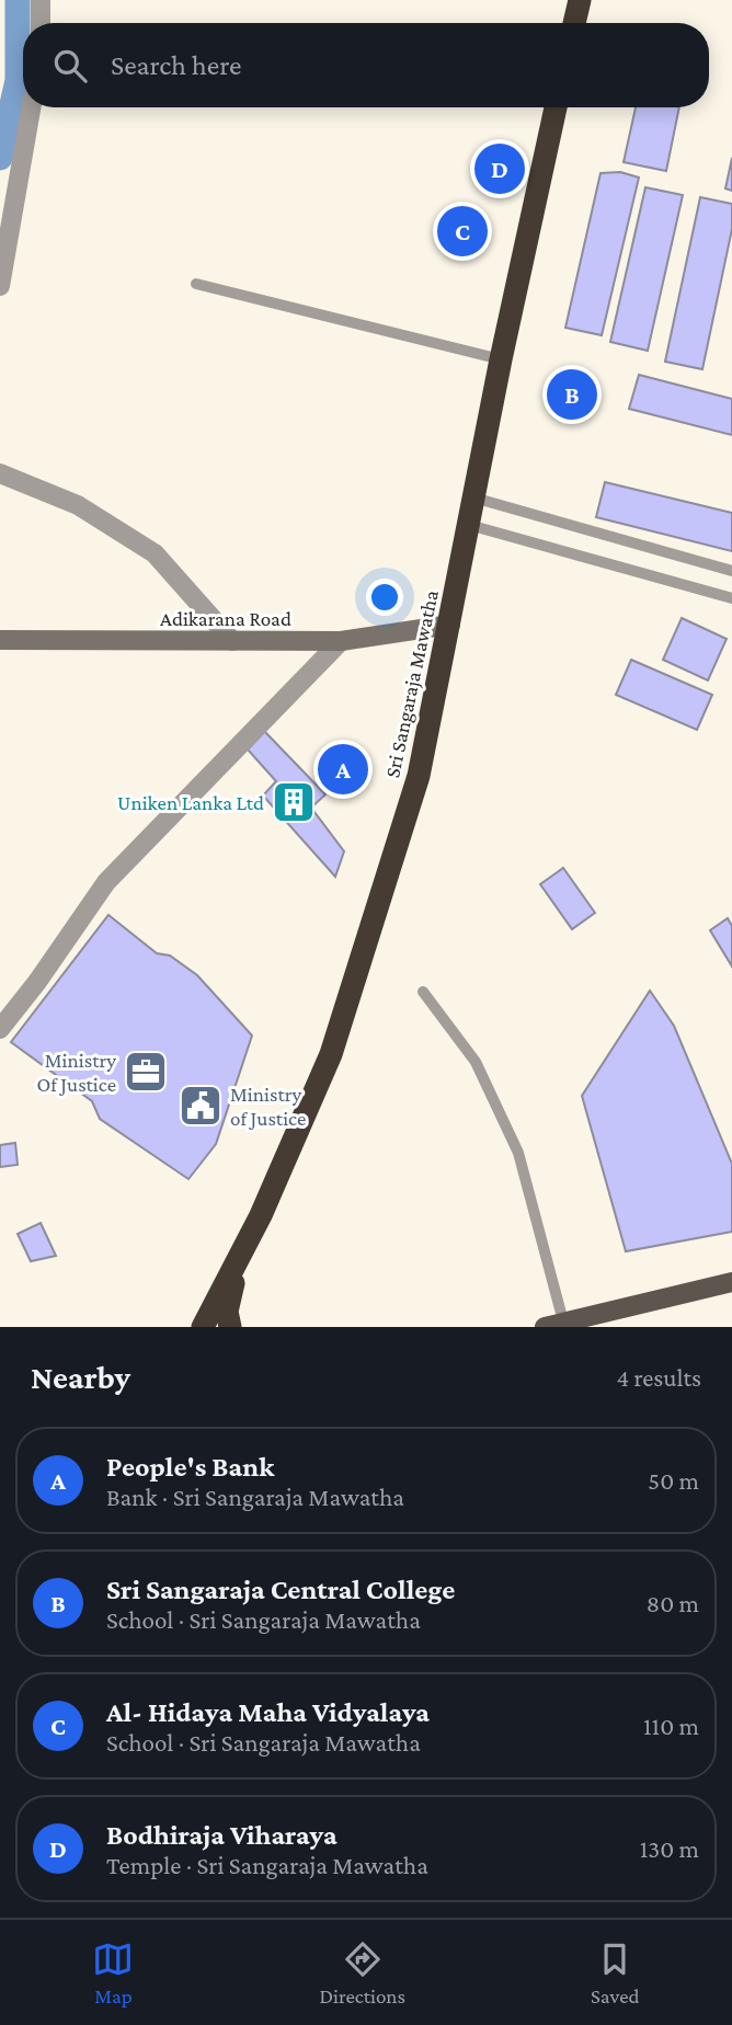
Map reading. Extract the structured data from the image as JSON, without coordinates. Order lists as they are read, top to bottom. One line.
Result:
{"streets":{"highway":["Sri Sangaraja Mawatha"],"street":["Adikarana Road"]},"crossings":[["Adikarana Road","Sri Sangaraja Mawatha"]],"places":{"building":["Uniken Lanka Ltd"],"office":["Ministry Of Justice"],"public building":["Ministry of Justice"]},"page":{"search":"Search here","pins":["D","C","B","A"],"heading":["Nearby","4 results"],"list":[{"mark":"A","name":"People's Bank","note":"Bank · Sri Sangaraja Mawatha","value":"50 m"},{"mark":"B","name":"Sri Sangaraja Central College","note":"School · Sri Sangaraja Mawatha","value":"80 m"},{"mark":"C","name":"Al- Hidaya Maha Vidyalaya","note":"School · Sri Sangaraja Mawatha","value":"110 m"},{"mark":"D","name":"Bodhiraja Viharaya","note":"Temple · Sri Sangaraja Mawatha","value":"130 m"}],"nav":["Map","Directions","Saved"]}}
